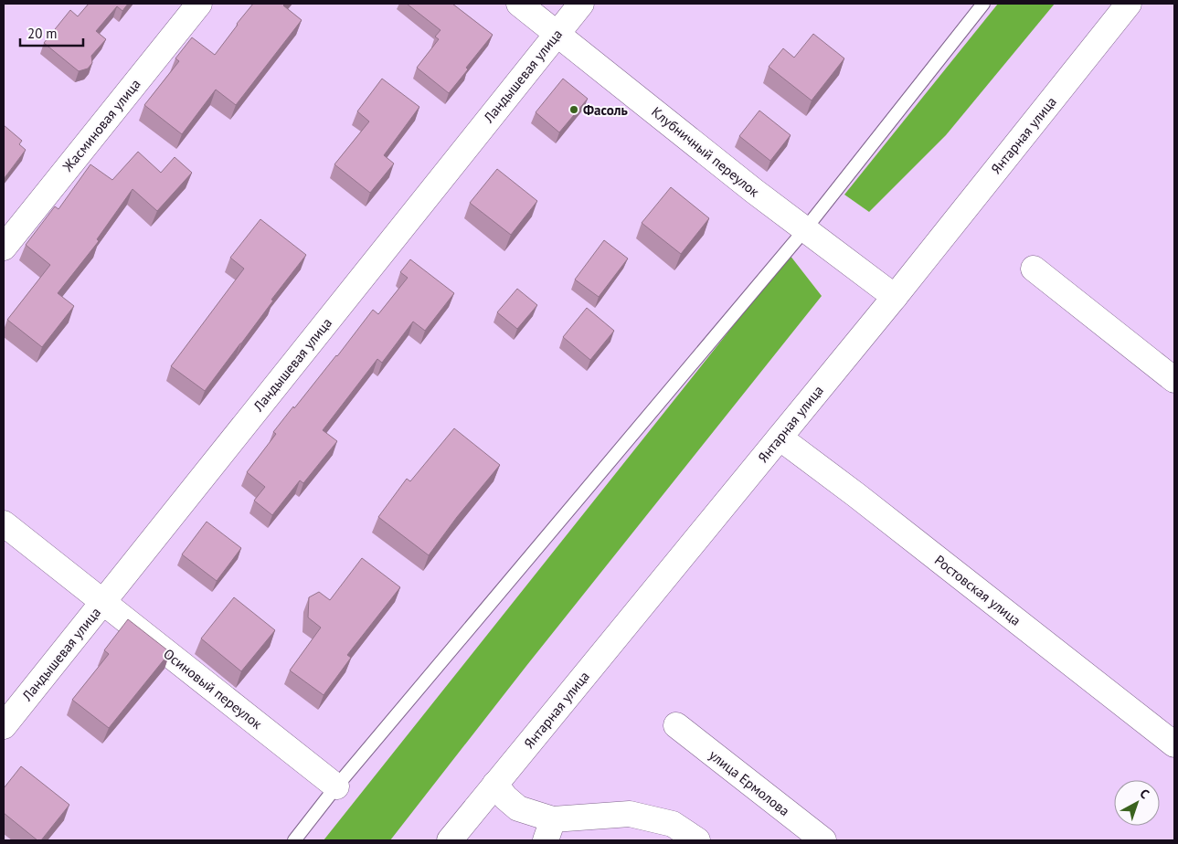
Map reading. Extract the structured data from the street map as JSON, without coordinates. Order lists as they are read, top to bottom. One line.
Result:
{"streets":{"street":["Ландышевая улица","Жасминовая улица","Янтарная улица","Клубничный переулок","Ростовская улица","Осиновый переулок","улица Ермолова"]},"crossings":[["Ландышевая улица","Клубничный переулок"],["Ландышевая улица","Осиновый переулок"],["Янтарная улица","Клубничный переулок"],["Янтарная улица","Ростовская улица"]],"places":["Фасоль"],"scale_bar":"20 m","north":"top right"}
